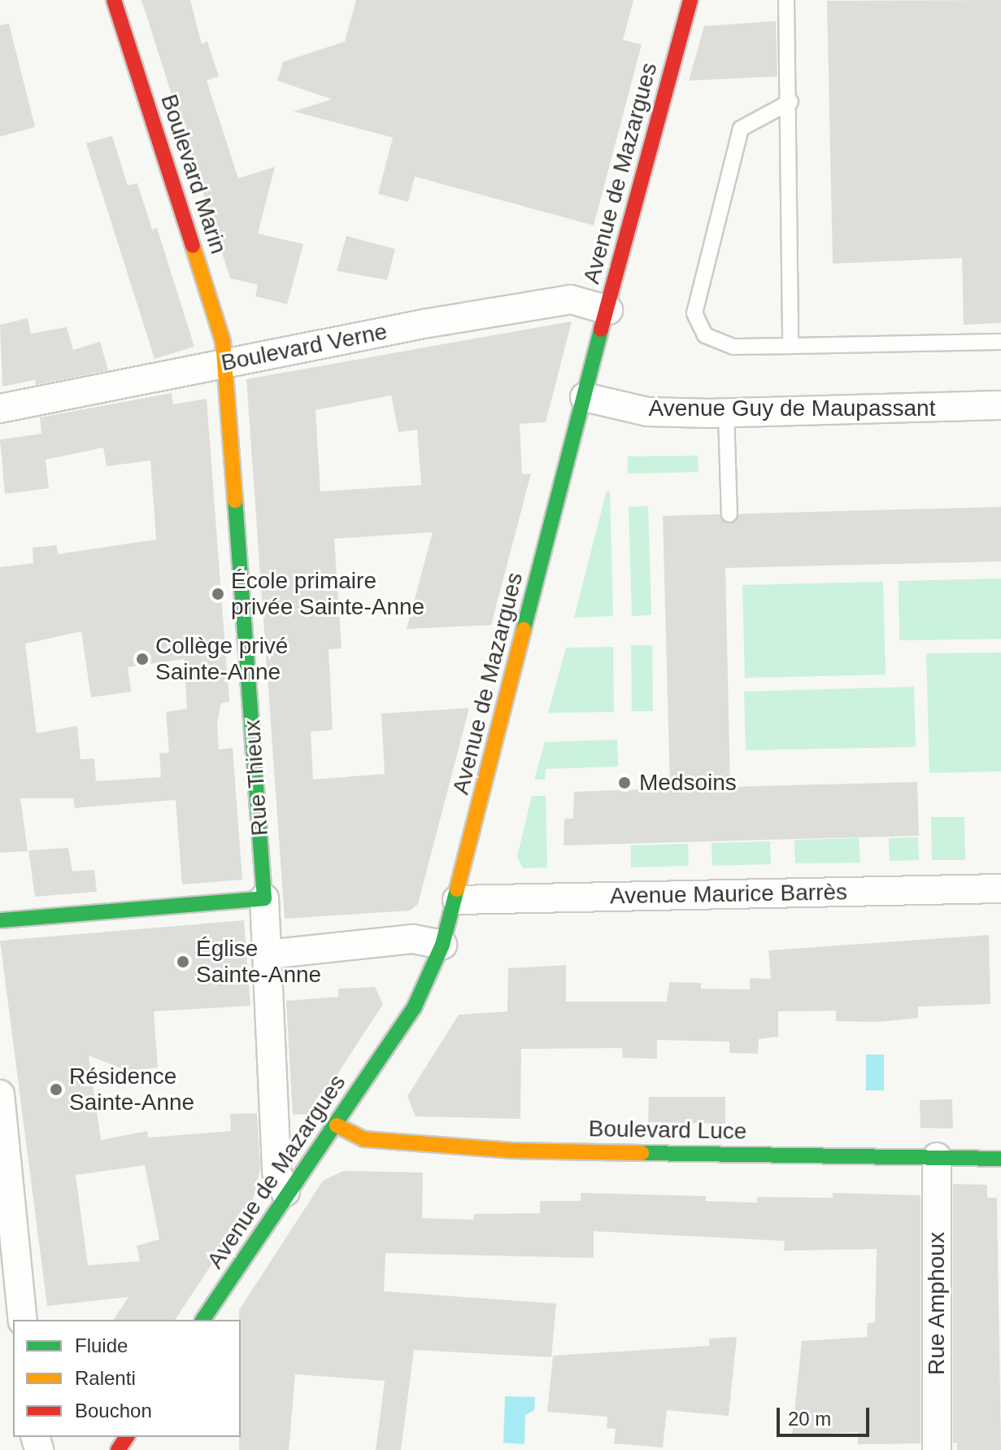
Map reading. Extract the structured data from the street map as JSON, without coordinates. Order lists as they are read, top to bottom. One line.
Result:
{"streets":{"street":["Avenue de Mazargues","Boulevard Marin","Boulevard Verne","Avenue Guy de Maupassant","Rue Thieux","Avenue Maurice Barrès","Boulevard Luce","Rue Amphoux"]},"crossings":[["Avenue de Mazargues","Boulevard Verne"],["Avenue de Mazargues","Avenue Guy de Maupassant"],["Avenue de Mazargues","Rue Thieux"],["Avenue de Mazargues","Avenue Maurice Barrès"],["Avenue de Mazargues","Boulevard Luce"],["Boulevard Marin","Boulevard Verne"],["Boulevard Marin","Rue Thieux"],["Boulevard Verne","Rue Thieux"],["Boulevard Luce","Rue Amphoux"]],"places":["École primaire privée Sainte-Anne","Collège privé Sainte-Anne","Medsoins","Église Sainte-Anne","Résidence Sainte-Anne"],"legend":["Fluide","Ralenti","Bouchon"],"scale_bar":"20 m"}
